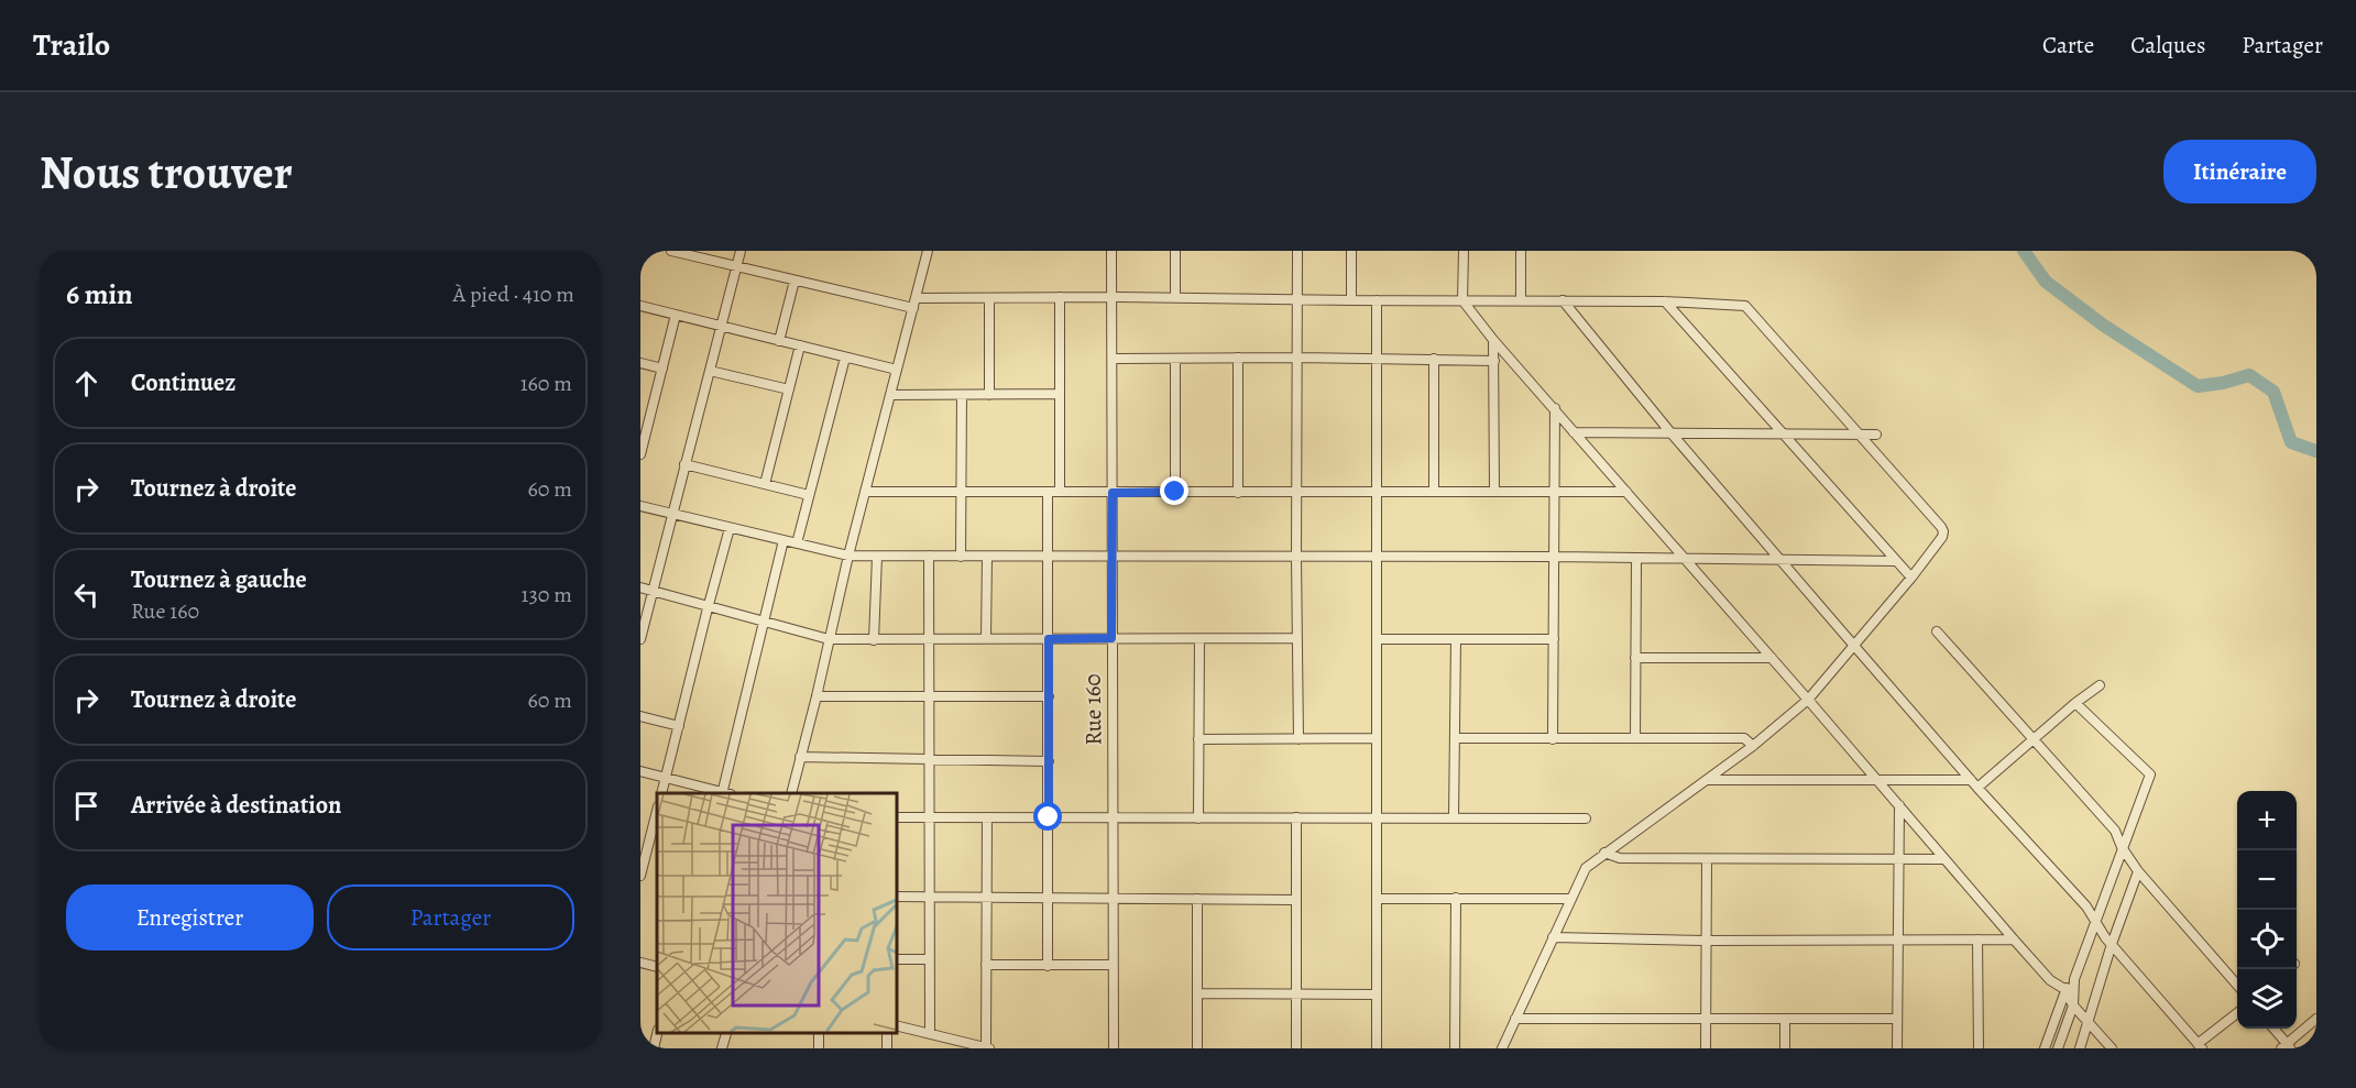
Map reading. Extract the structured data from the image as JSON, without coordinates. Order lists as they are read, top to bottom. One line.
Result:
{"streets":{"street":["Rue 160"]},"page":{"header":"Trailo","nav":["Carte","Calques","Partager"],"buttons":["Itinéraire",["Enregistrer","Partager"]],"title":"Nous trouver","heading":["6 min","À pied · 410 m"],"list":[["Continuez","160 m"],["Tournez à droite","60 m"],["Tournez à gauche","Rue 160","130 m"],["Tournez à droite","60 m"],"Arrivée à destination"],"map_buttons":["+","−"]}}
